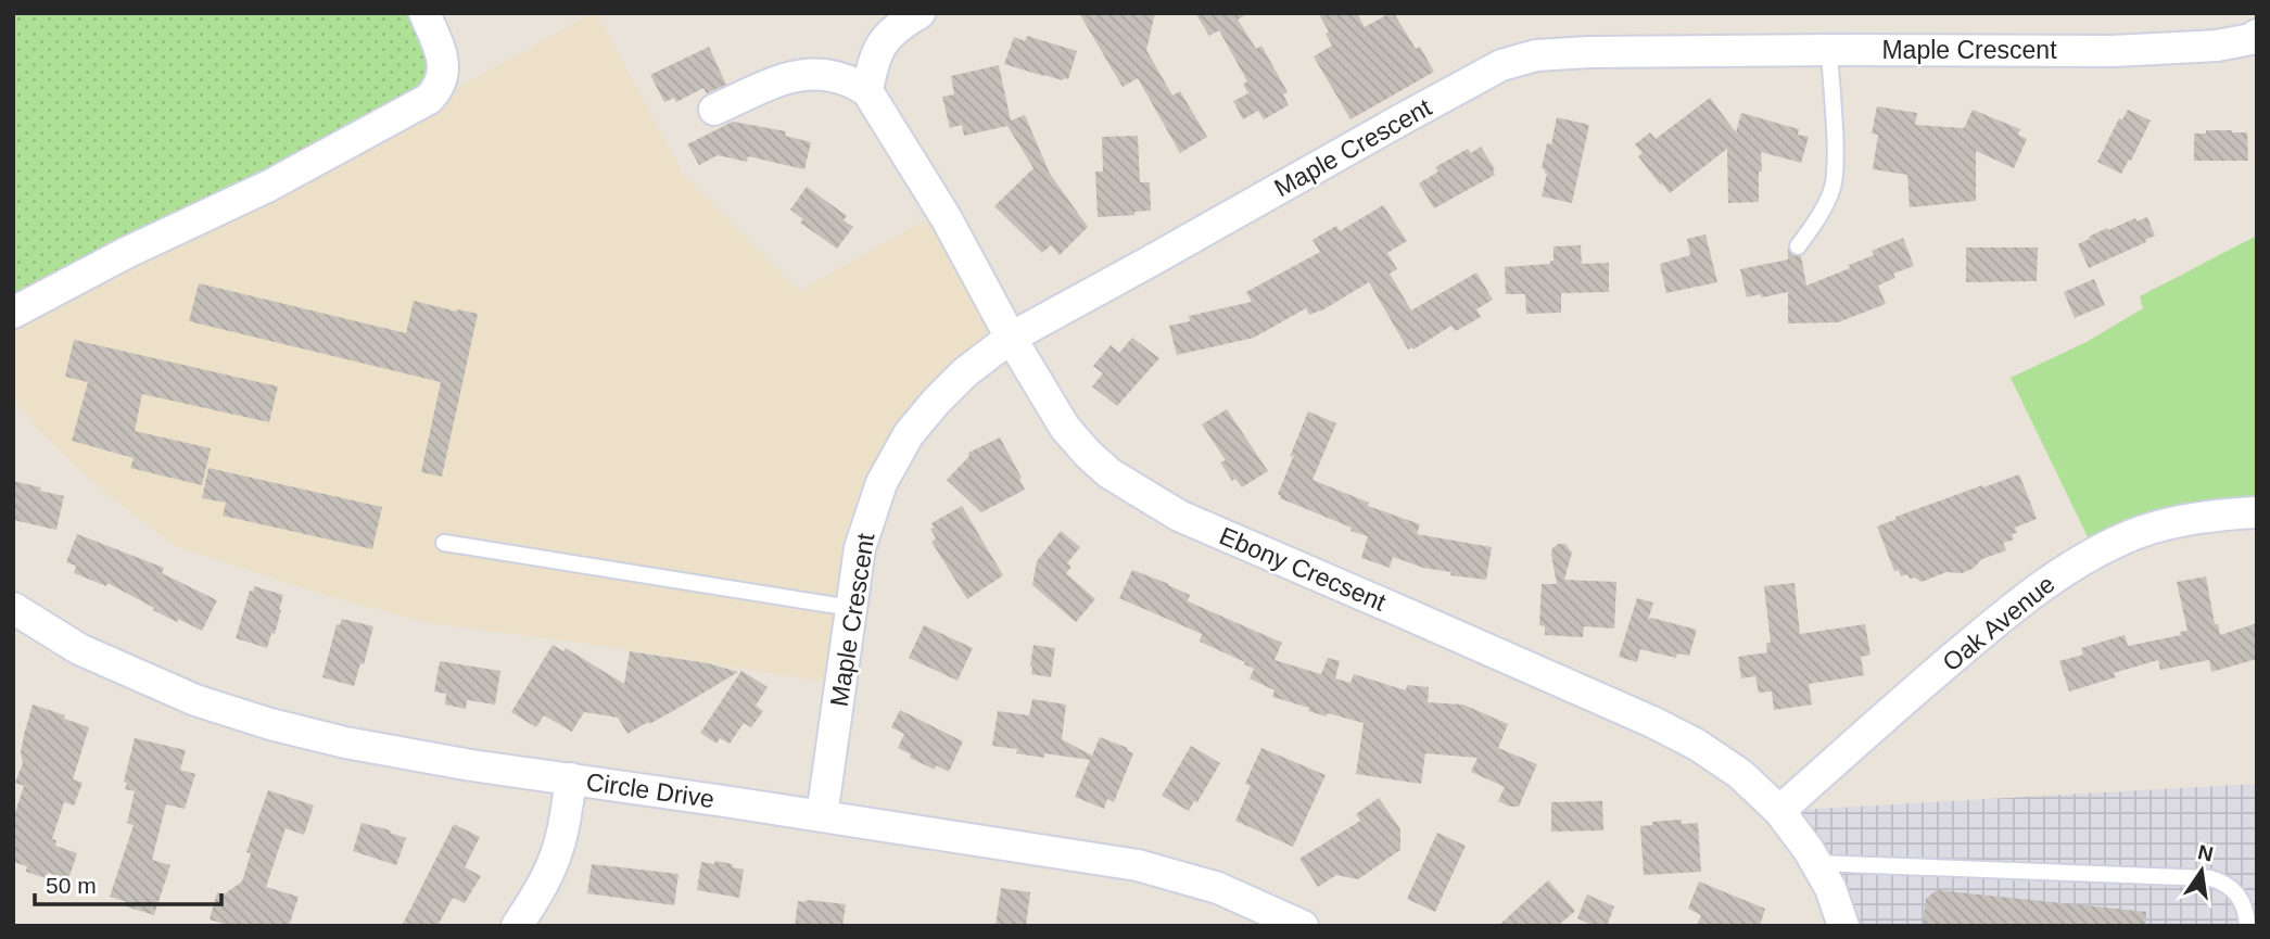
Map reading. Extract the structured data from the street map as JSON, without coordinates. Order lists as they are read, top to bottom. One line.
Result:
{"streets":{"street":["Maple Crescent","Ebony Crecsent","Oak Avenue","Circle Drive"]},"crossings":[["Maple Crescent","Ebony Crecsent"],["Maple Crescent","Circle Drive"],["Ebony Crecsent","Oak Avenue"]],"scale_bar":"50 m","north":"top"}
